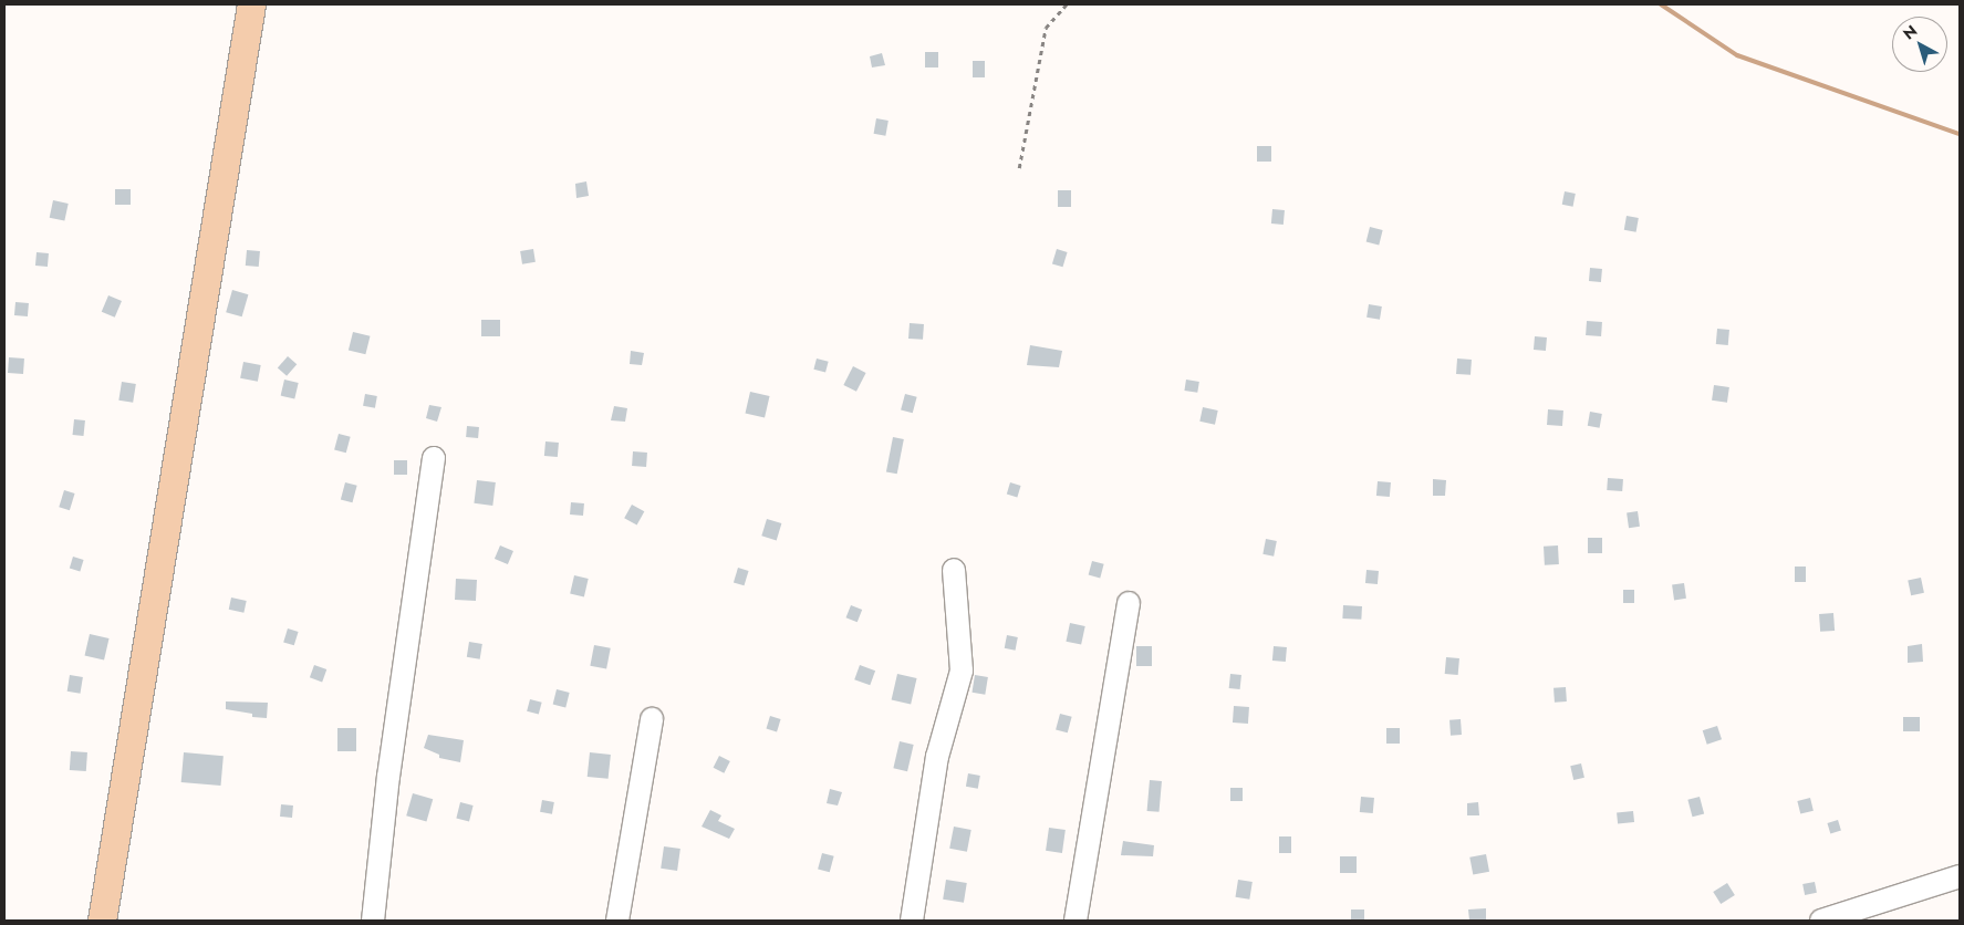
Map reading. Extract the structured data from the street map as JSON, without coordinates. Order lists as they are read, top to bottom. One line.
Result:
{"north":"top left"}
